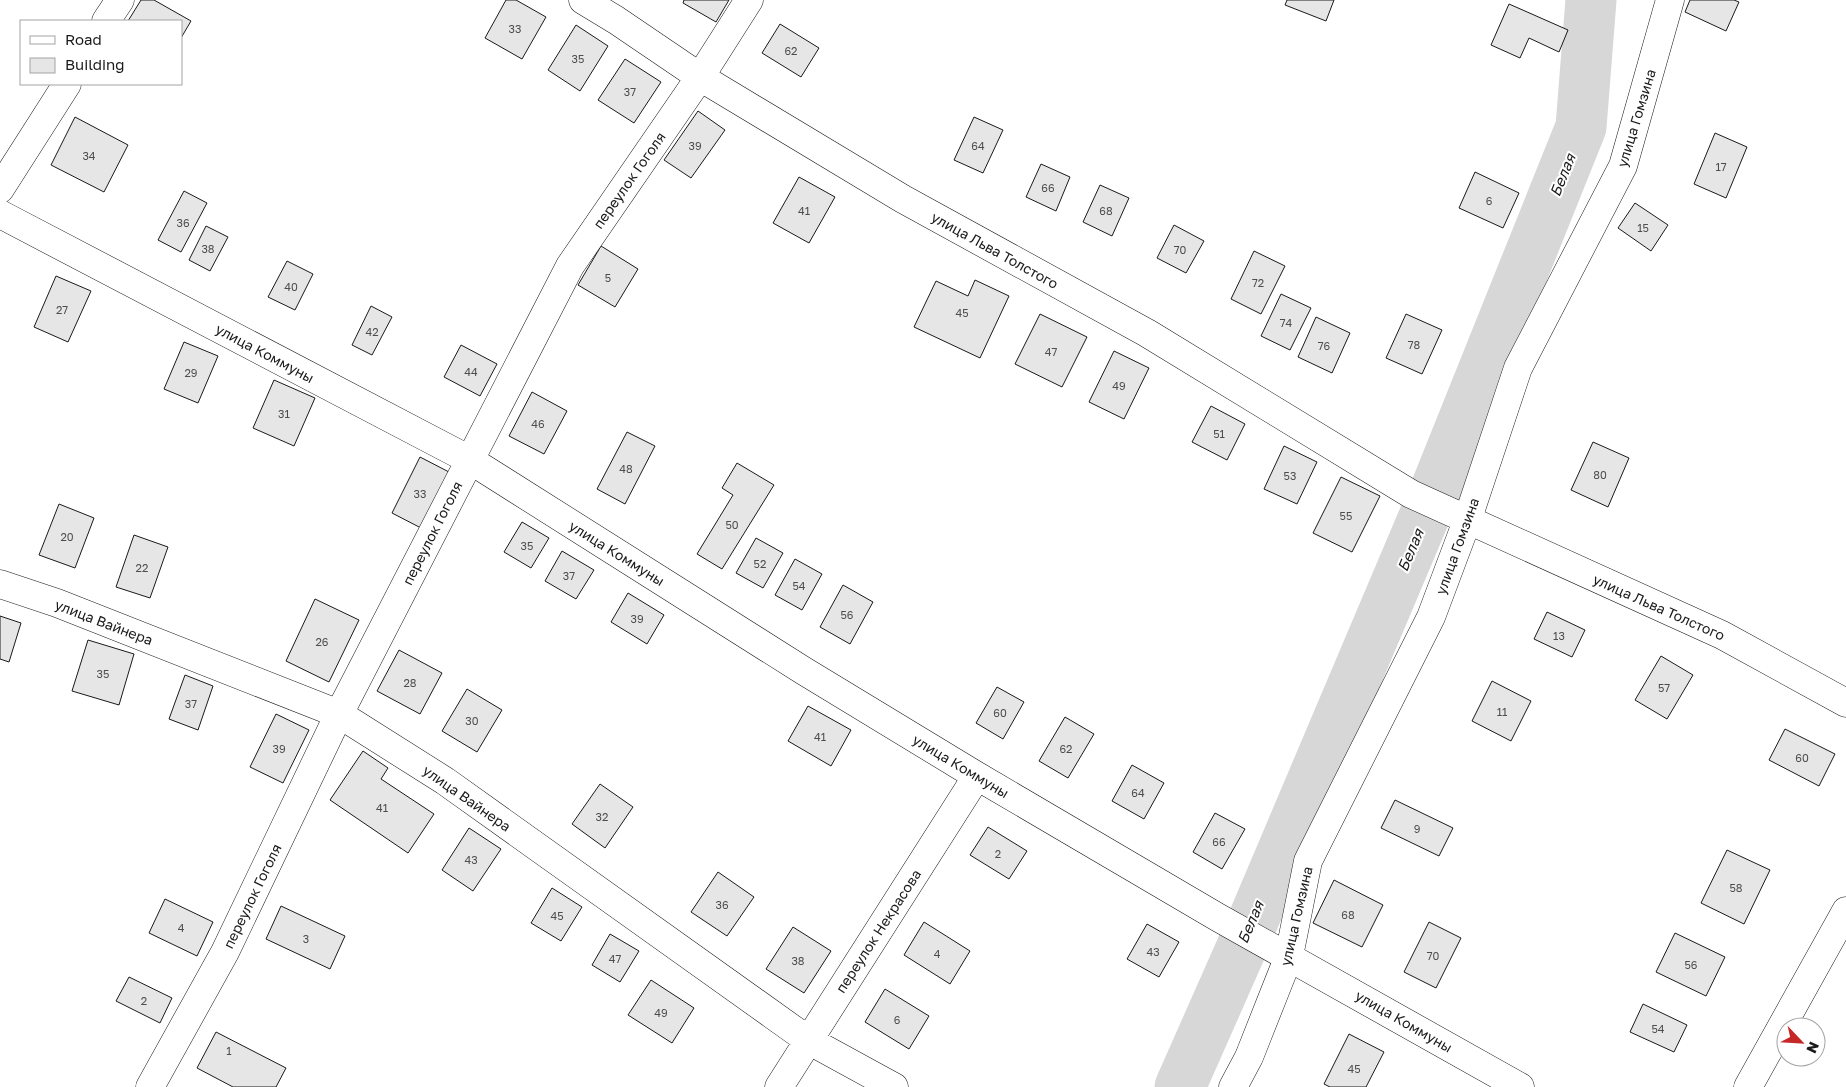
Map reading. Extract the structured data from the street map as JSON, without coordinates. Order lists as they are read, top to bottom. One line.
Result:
{"streets":{"street":["улица Гомзина","переулок Гоголя","улица Льва Толстого","улица Коммуны","улица Вайнера","переулок Некрасова"]},"crossings":[["улица Гомзина","улица Льва Толстого"],["улица Гомзина","улица Коммуны"],["переулок Гоголя","улица Льва Толстого"],["переулок Гоголя","улица Коммуны"],["переулок Гоголя","улица Вайнера"],["улица Коммуны","переулок Некрасова"],["улица Вайнера","переулок Некрасова"]],"water":["Белая"],"house_numbers":["33","62","35","37","39","64","34","17","66","6","41","68","36","15","38","70","5","72","40","27","45","74","42","78","76","47","44","29","49","31","46","51","48","80","53","33","55","50","20","35","52","22","37","54","56","39","13","26","35","28","57","37","11","60","30","41","39","62","60","64","41","32","9","66","2","43","58","36","68","45","4","3","43","4","70","47","38","56","2","49","6","54","1","45"],"legend":["Road","Building"],"north":"bottom right"}
